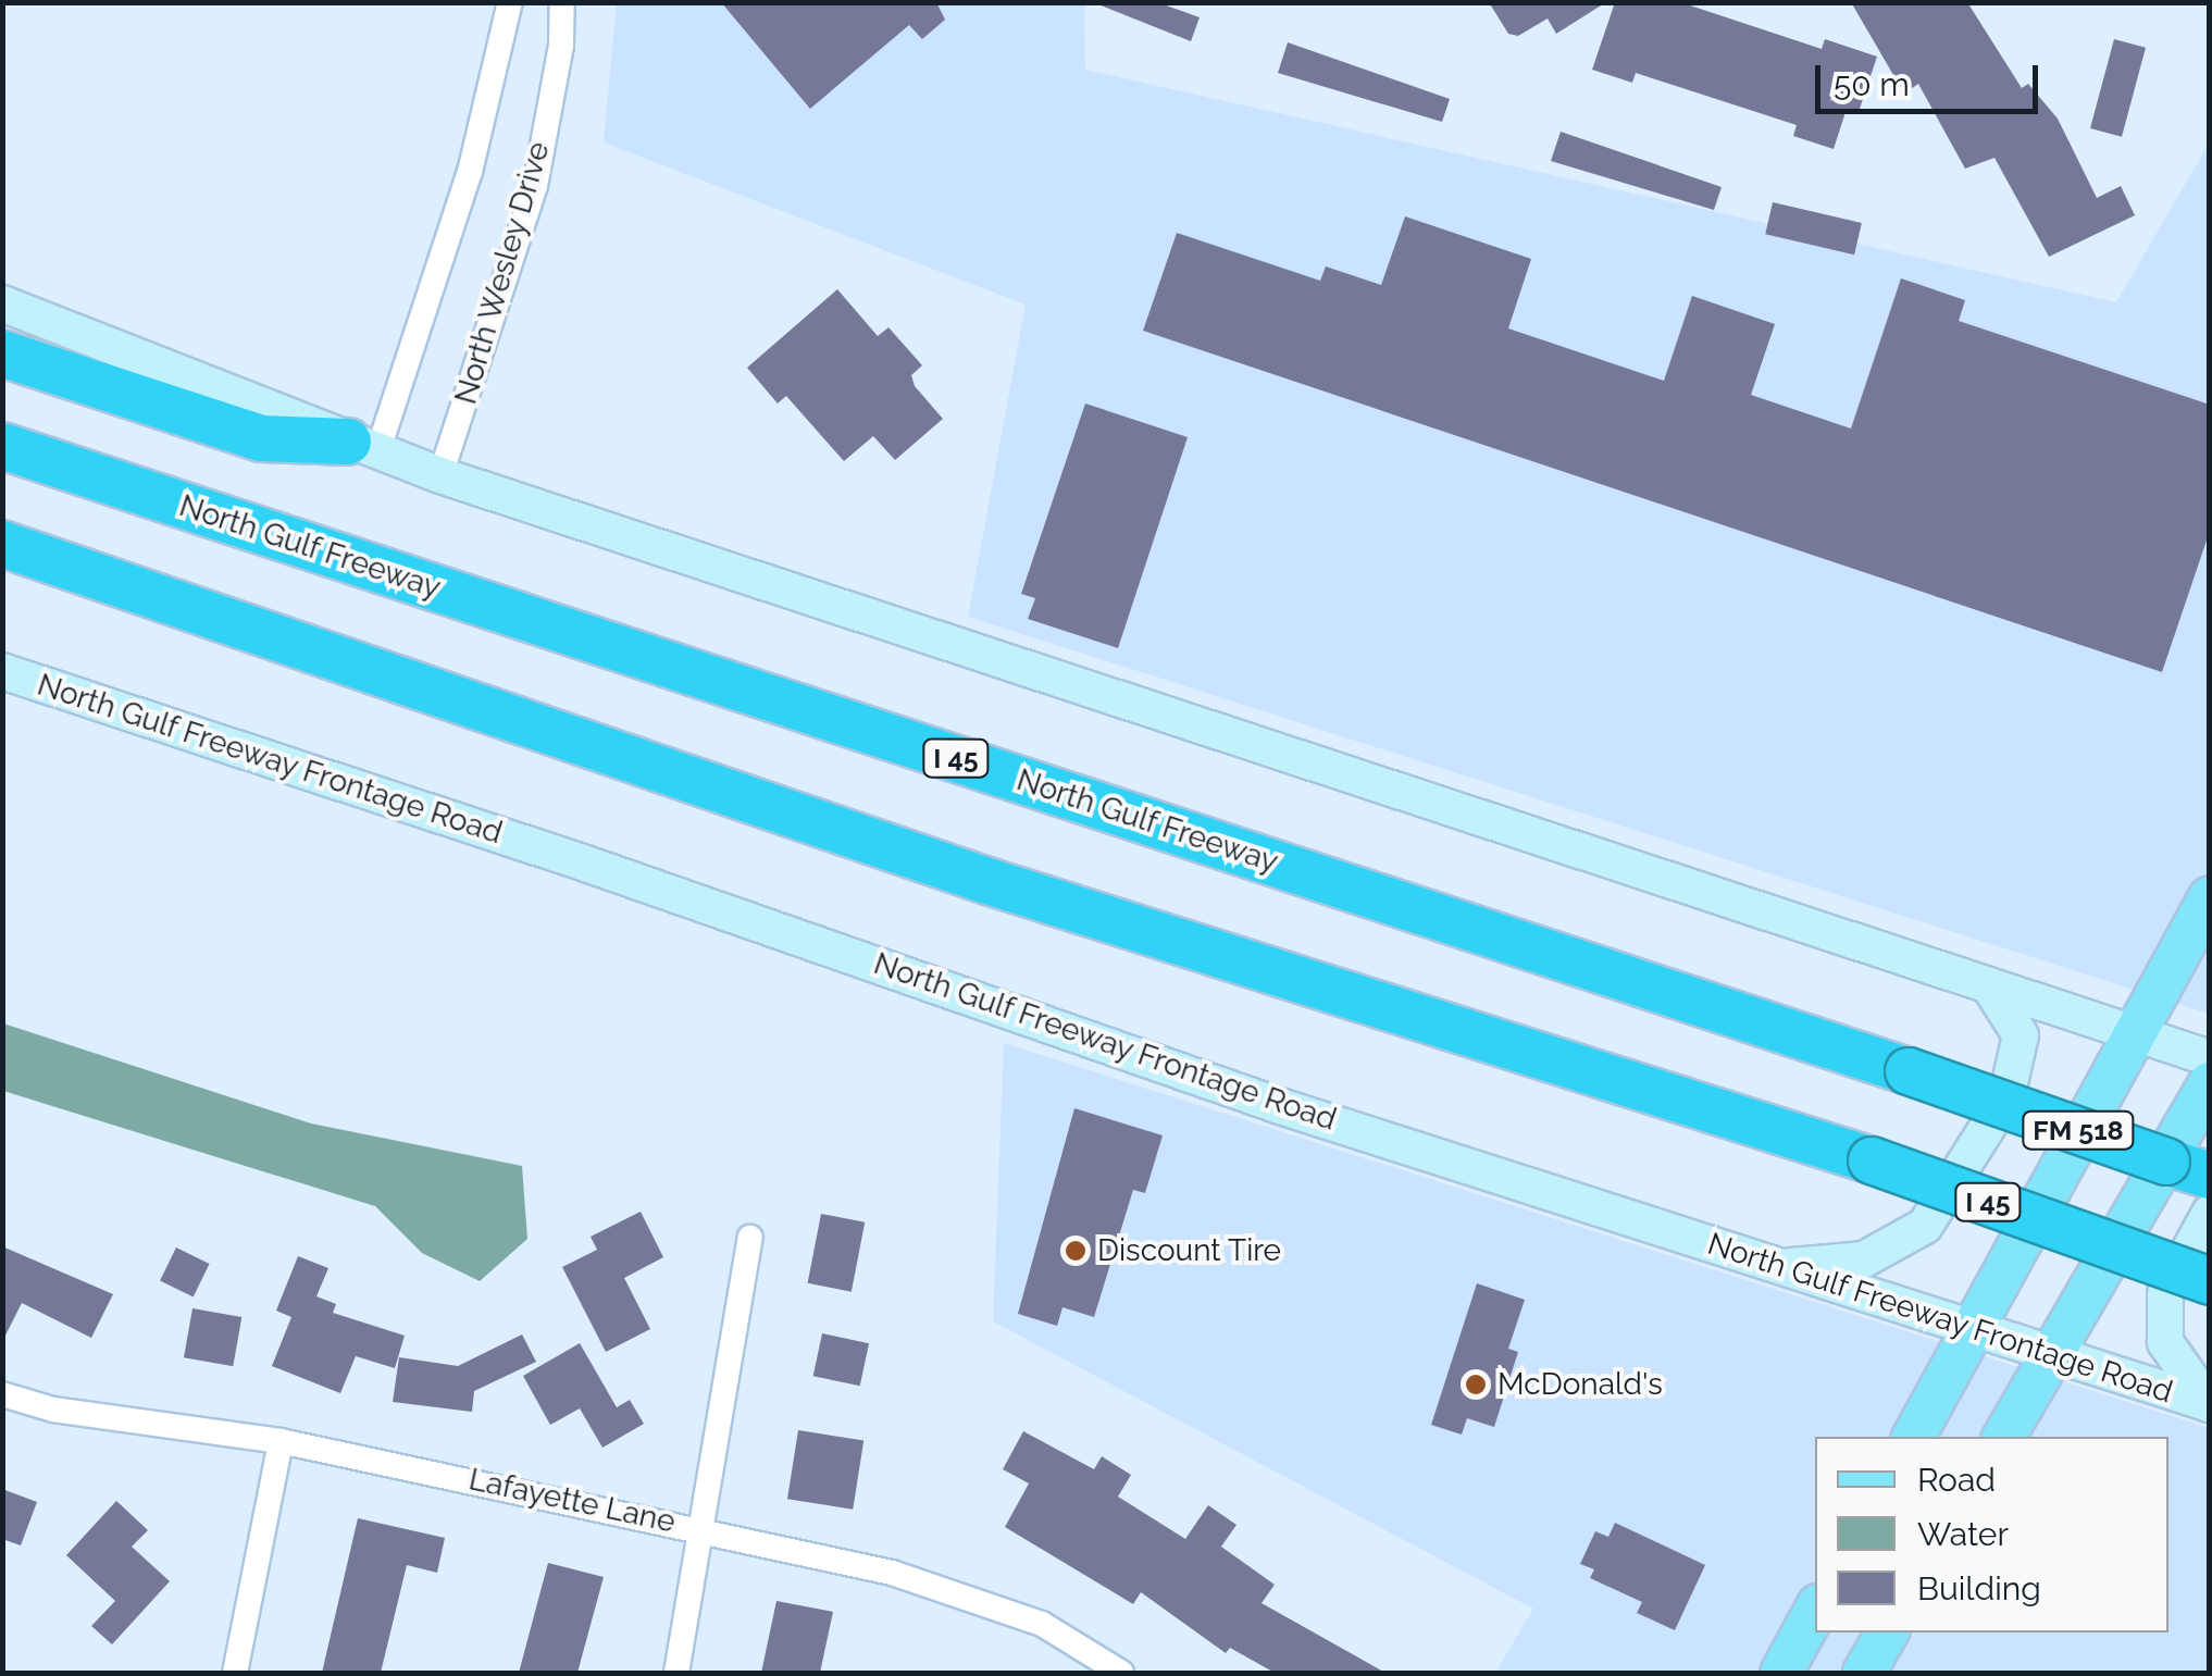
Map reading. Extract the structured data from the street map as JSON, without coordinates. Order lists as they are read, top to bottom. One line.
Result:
{"streets":{"highway":["North Gulf Freeway","I 45"],"main road":["North Gulf Freeway Frontage Road","FM 518"],"street":["North Wesley Drive","Lafayette Lane"]},"crossings":[["North Gulf Freeway Frontage Road","FM 518"]],"places":["Discount Tire","McDonald's"],"legend":["Road","Water","Building"],"scale_bar":"50 m"}
